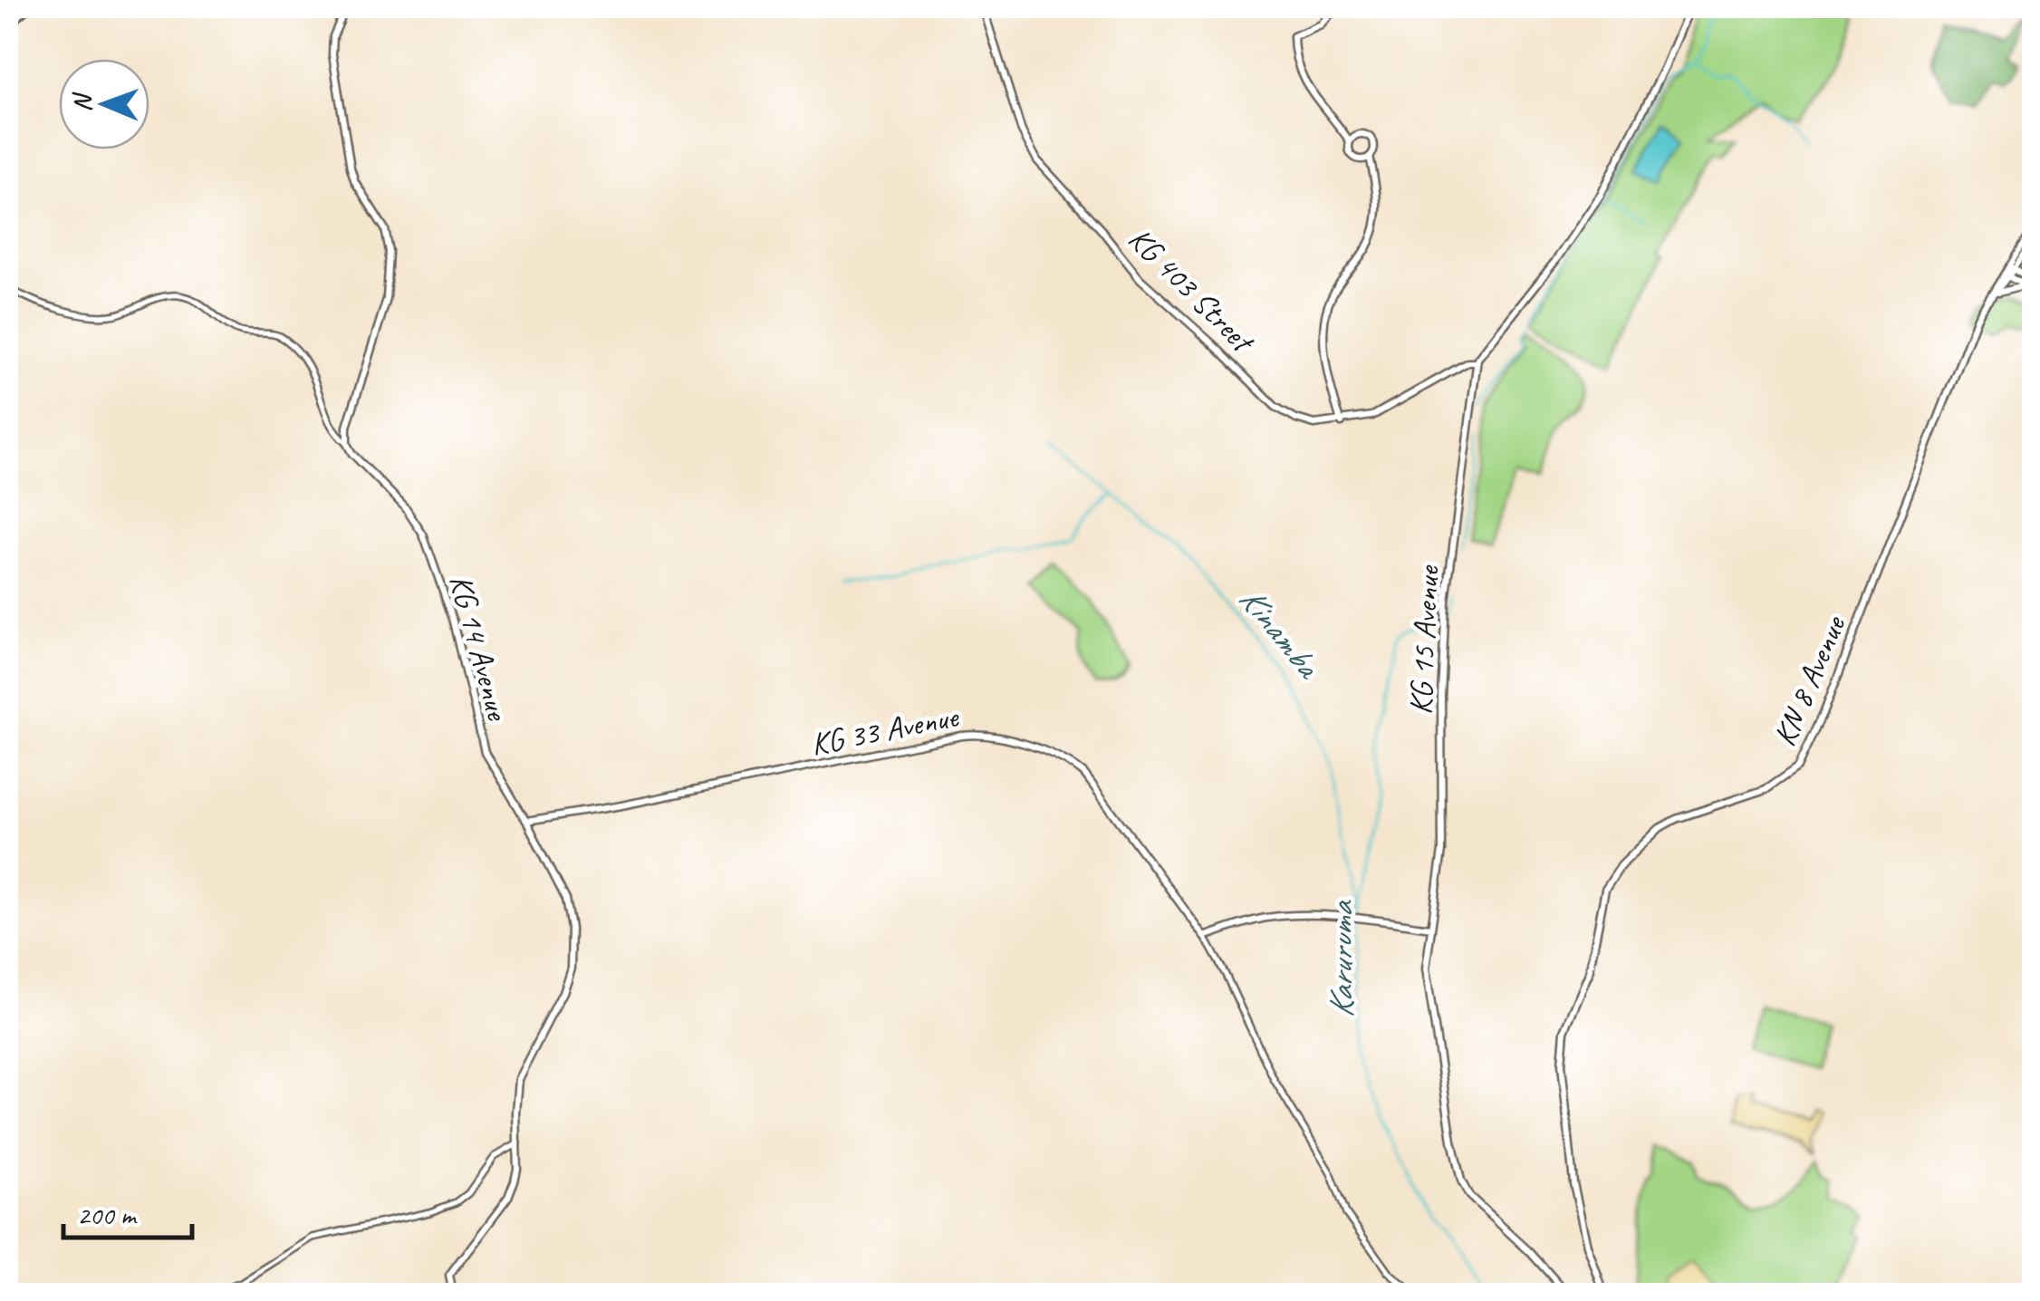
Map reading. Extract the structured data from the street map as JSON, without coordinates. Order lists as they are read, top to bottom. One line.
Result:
{"streets":{"main road":["KG 403 Street","KG 15 Avenue","KG 14 Avenue","KN 8 Avenue","KG 33 Avenue"]},"crossings":[["KG 403 Street","KG 15 Avenue"],["KG 14 Avenue","KG 33 Avenue"]],"water":["Kinamba","Karuruma"],"scale_bar":"200 m","north":"left"}
